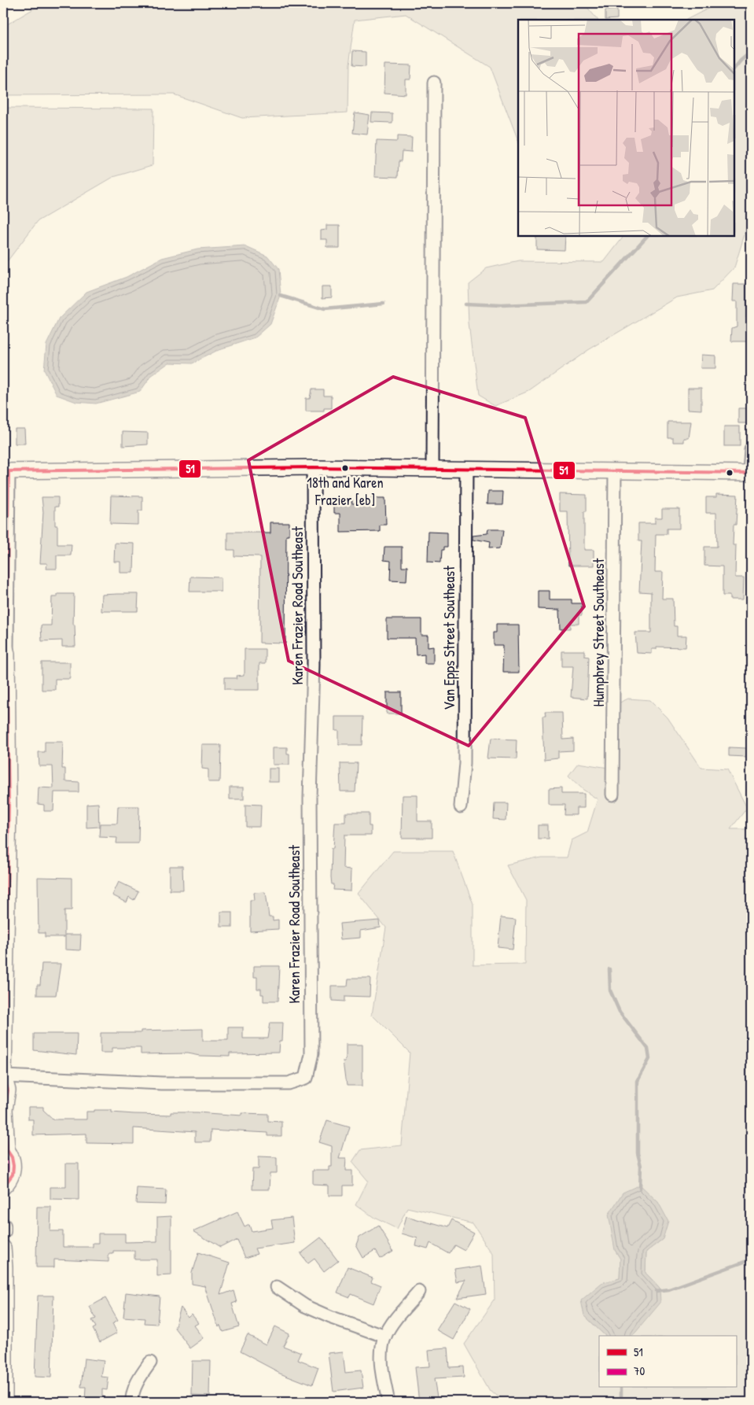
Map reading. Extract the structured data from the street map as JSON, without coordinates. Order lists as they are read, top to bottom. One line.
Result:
{"streets":{"street":["Karen Frazier Road Southeast","Humphrey Street Southeast","Van Epps Street Southeast"]},"places":["18th and Karen Frazier [eb]"],"lines":["transit line 51","transit line 70"],"legend":["51","70"]}
